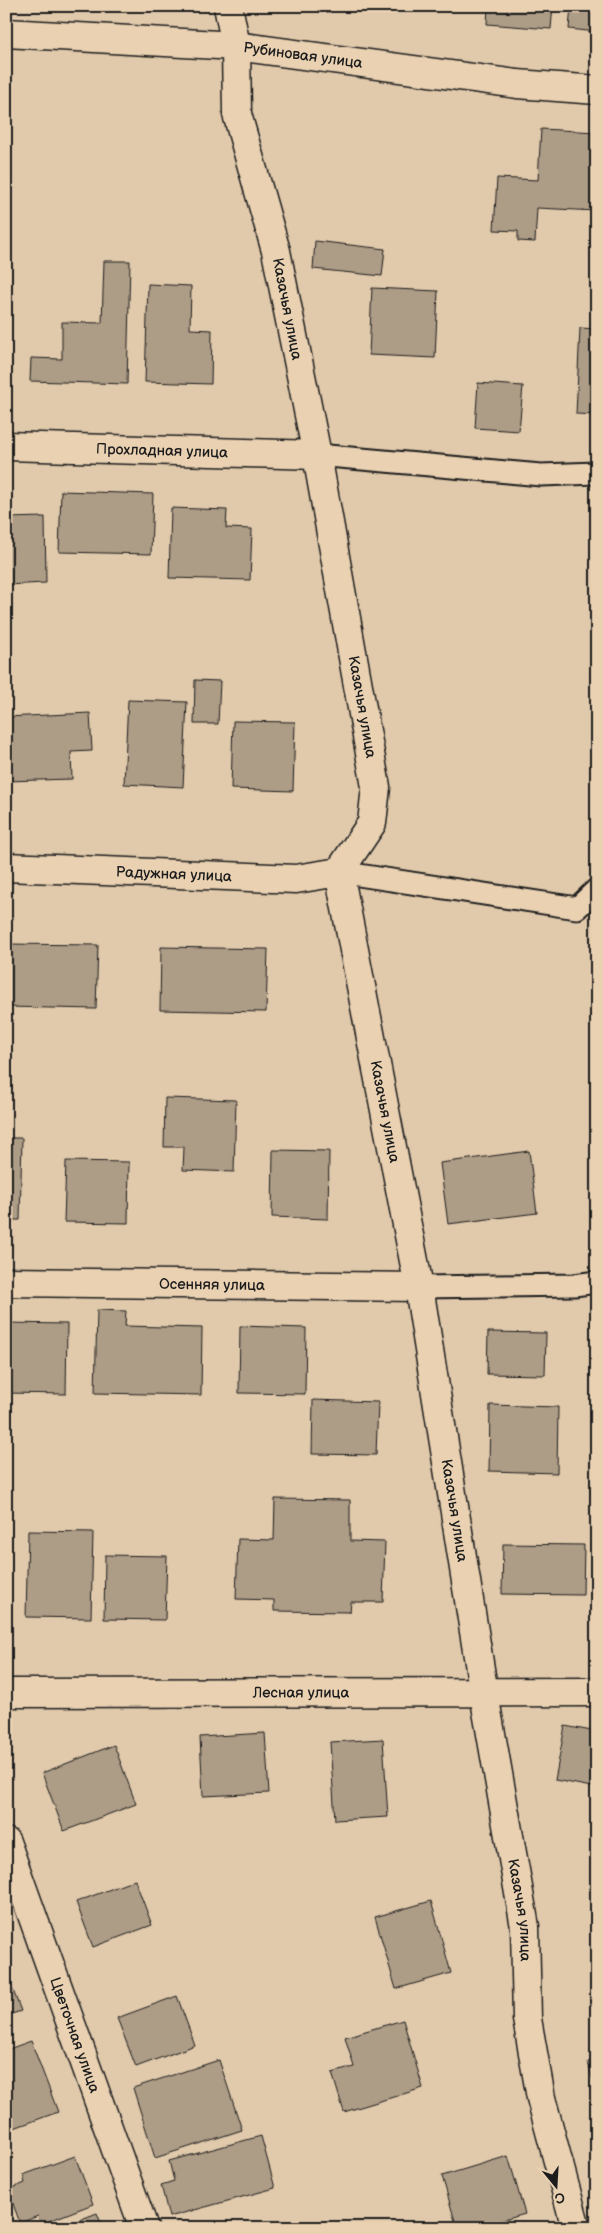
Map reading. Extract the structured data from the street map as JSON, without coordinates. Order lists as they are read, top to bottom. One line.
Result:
{"streets":{"street":["Рубиновая улица","Казачья улица","Прохладная улица","Радужная улица","Осенняя улица","Лесная улица","Цветочная улица"]},"crossings":[["Рубиновая улица","Казачья улица"],["Казачья улица","Прохладная улица"],["Казачья улица","Радужная улица"],["Казачья улица","Осенняя улица"],["Казачья улица","Лесная улица"]],"north":"bottom"}
